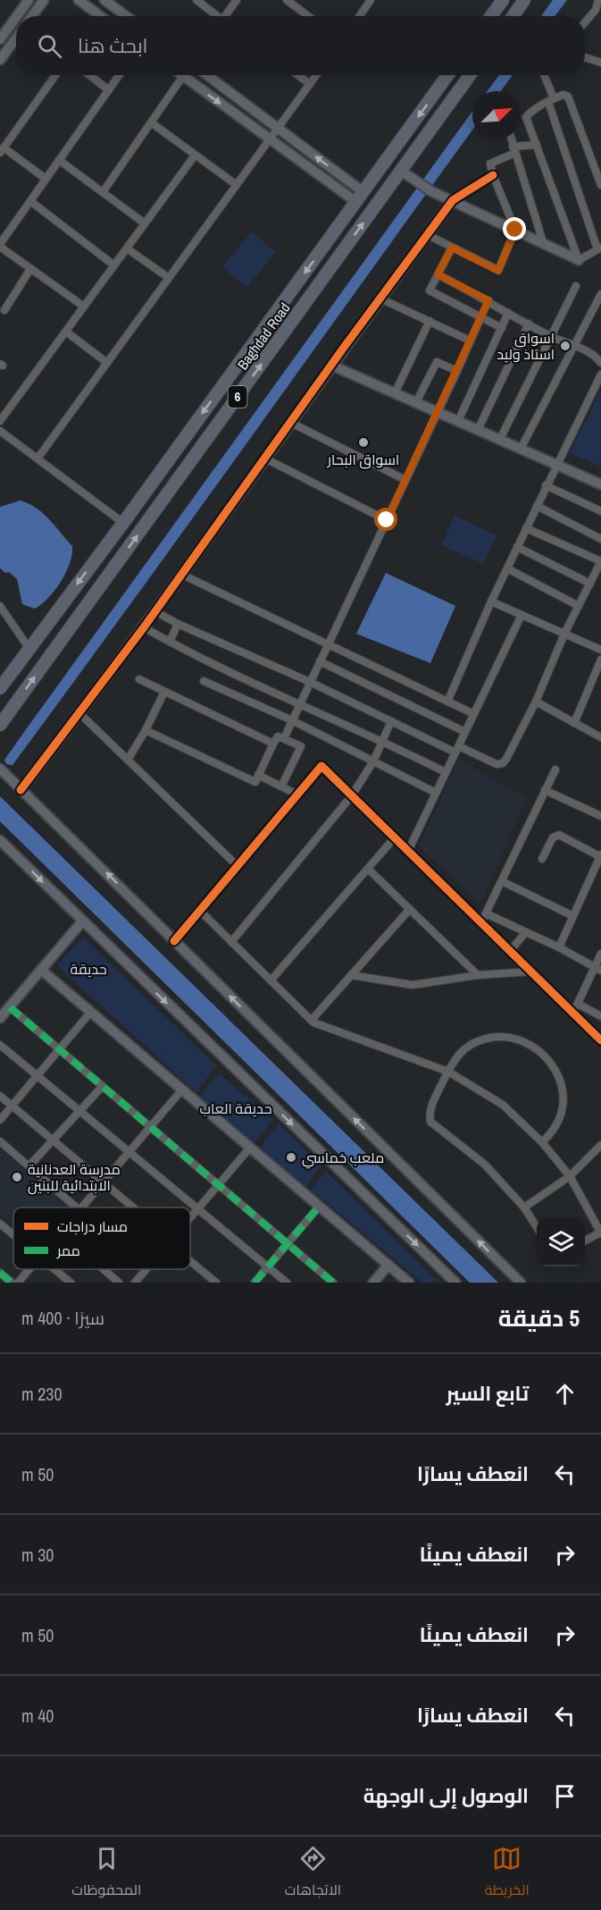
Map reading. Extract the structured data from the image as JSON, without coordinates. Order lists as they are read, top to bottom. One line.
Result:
{"streets":{"highway":["Baghdad Road","6"]},"parks":["حديقة","حديقة العاب"],"places":["اسواق استاذ وليد","اسواق البحار","ملعب خماسي","مدرسة العدنانية الابتدائية للبنين"],"legend":["مسار دراجات","ممر"],"north":"top right","page":{"search":"ابحث هنا","heading":["5 دقيقة","سيرًا · 400 m"],"list":[["تابع السير","230 m"],["انعطف يسارًا","50 m"],["انعطف يمينًا","30 m"],["انعطف يمينًا","50 m"],["انعطف يسارًا","40 m"],"الوصول إلى الوجهة"],"nav":["الخريطة","الاتجاهات","المحفوظات"]}}
